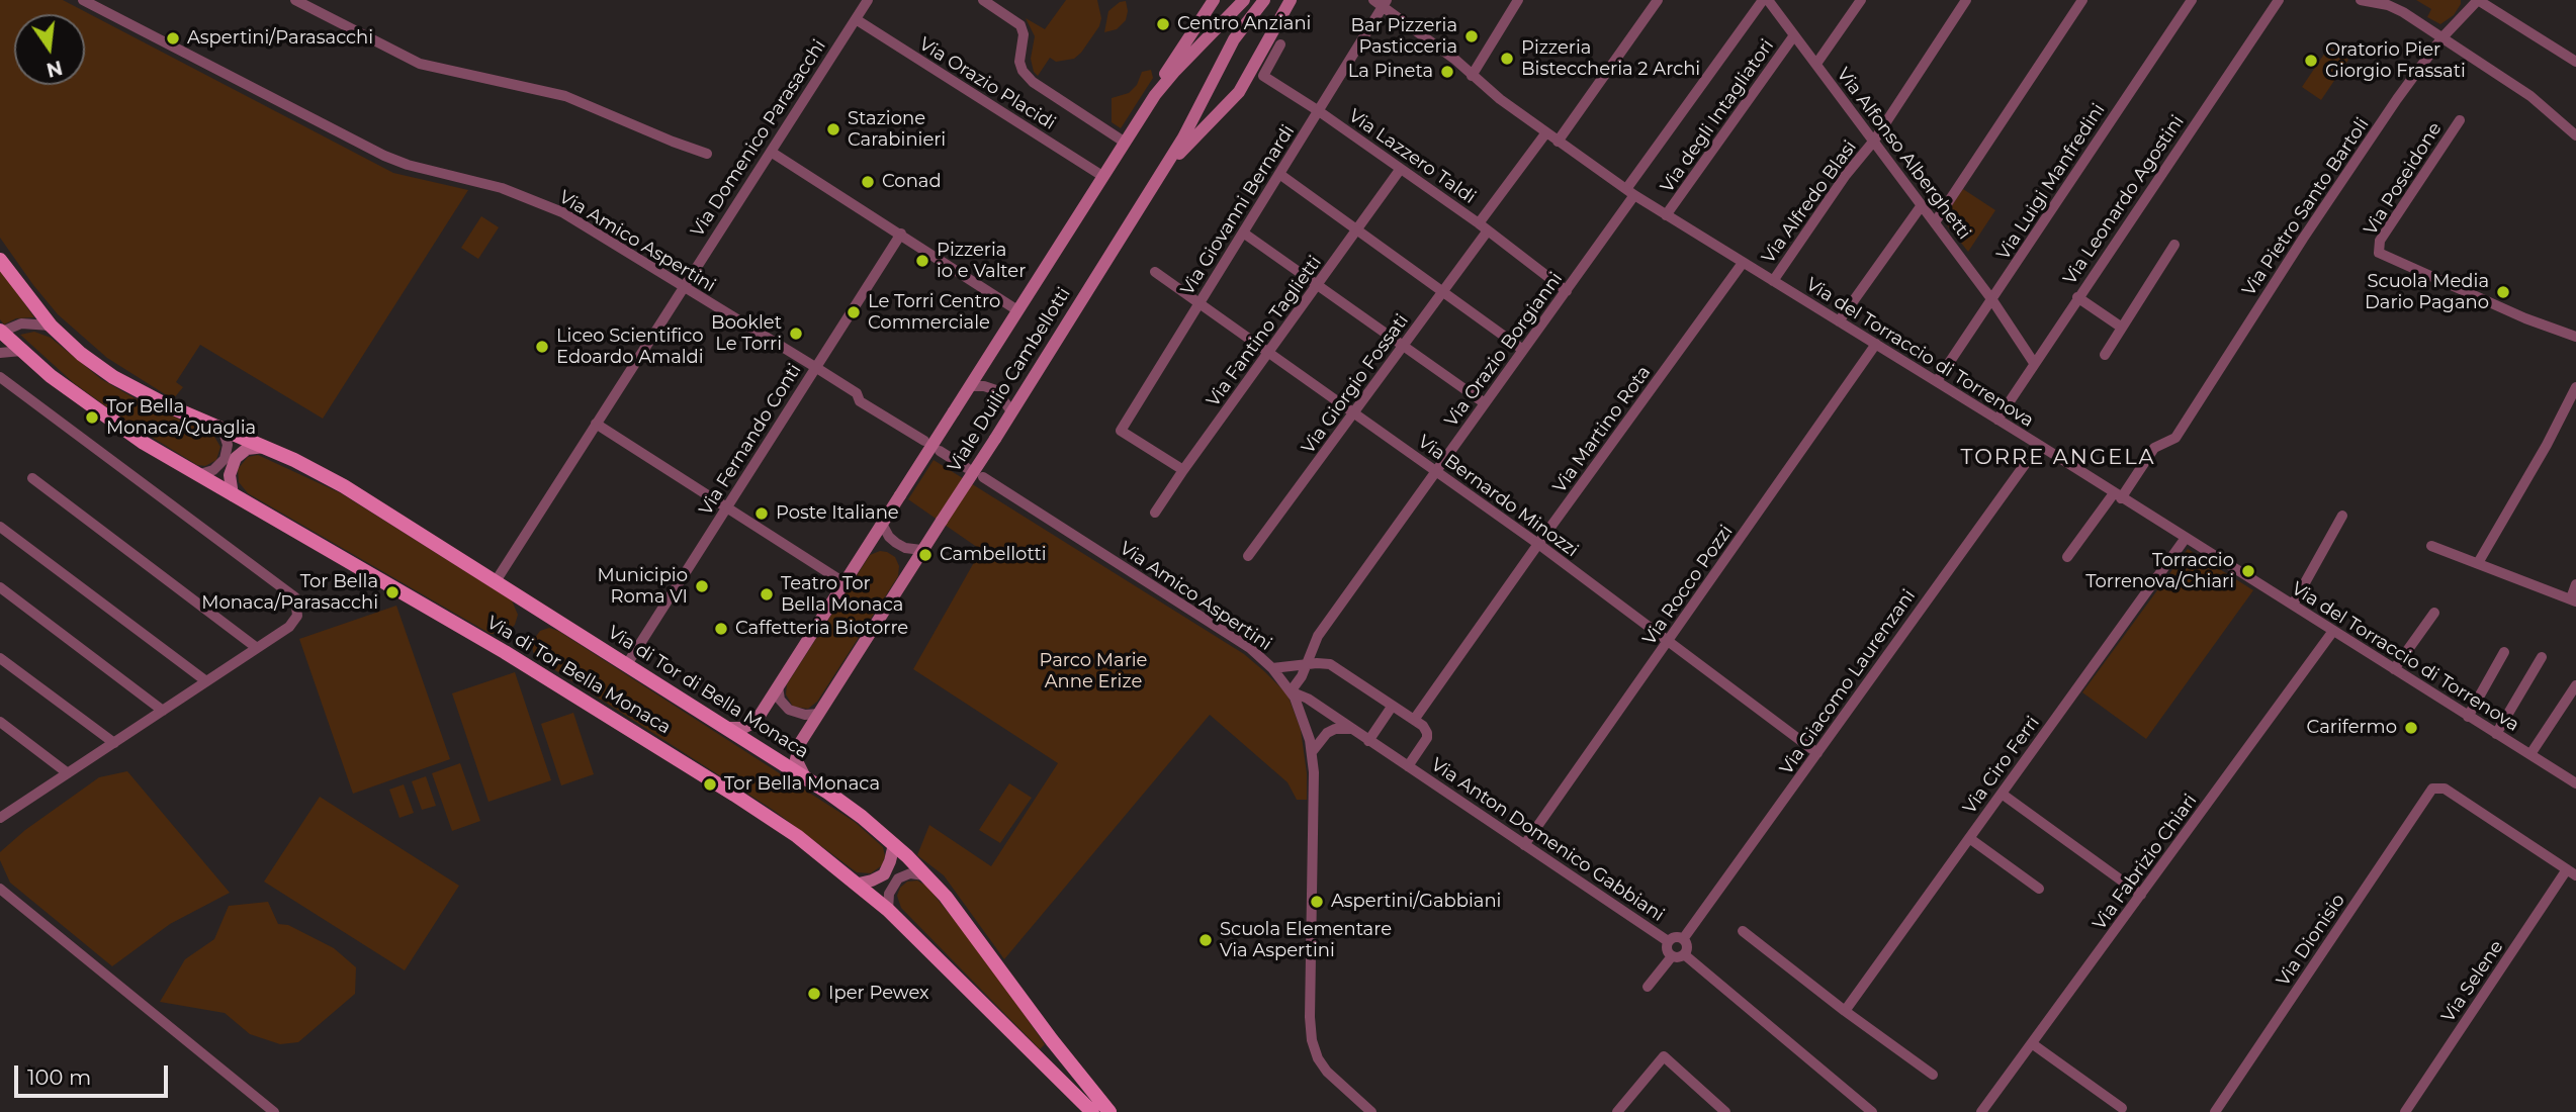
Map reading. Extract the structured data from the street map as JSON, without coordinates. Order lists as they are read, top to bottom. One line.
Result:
{"streets":{"main road":["Viale Duilio Cambellotti","Via di Tor Bella Monaca","Via di Tor di Bella Monaca"],"street":["Via Orazio Placidi","Via degli Intagliatori","Via Domenico Parasacchi","Via Alfonso Alberghetti","Via Lazzero Taldi","Via Poseidone","Via Luigi Manfredini","Via Leonardo Agostini","Via Alfredo Blasi","Via Pietro Santo Bartoli","Via Giovanni Bernardi","Via Amico Aspertini","Via Fantino Taglietti","Via Orazio Borgianni","Via del Torraccio di Torrenova","Via Giorgio Fossati","Via Martino Rota","Via Fernando Conti","Via Bernardo Minozzi","Via Rocco Pozzi","Via Giacomo Laurenzani","Via Ciro Ferri","Via Anton Domenico Gabbiani","Via Fabrizio Chiari","Via Dionisio","Via Selene"]},"crossings":[["Via Orazio Placidi","Via Domenico Parasacchi"],["Via Orazio Placidi","Viale Duilio Cambellotti"],["Via degli Intagliatori","Via Alfonso Alberghetti"],["Via degli Intagliatori","Via del Torraccio di Torrenova"],["Via Domenico Parasacchi","Via Amico Aspertini"],["Via Domenico Parasacchi","Via di Tor di Bella Monaca"],["Via Alfonso Alberghetti","Via Luigi Manfredini"],["Via Alfonso Alberghetti","Via Leonardo Agostini"],["Via Alfonso Alberghetti","Via Alfredo Blasi"],["Via Alfonso Alberghetti","Via Orazio Borgianni"],["Via Lazzero Taldi","Via Giovanni Bernardi"],["Via Lazzero Taldi","Via Fantino Taglietti"],["Via Lazzero Taldi","Via Orazio Borgianni"],["Via Lazzero Taldi","Via Giorgio Fossati"],["Via Luigi Manfredini","Via del Torraccio di Torrenova"],["Via Leonardo Agostini","Via del Torraccio di Torrenova"],["Via Alfredo Blasi","Via del Torraccio di Torrenova"],["Via Pietro Santo Bartoli","Via del Torraccio di Torrenova"],["Via Giovanni Bernardi","Via Fantino Taglietti"],["Via Giovanni Bernardi","Via del Torraccio di Torrenova"],["Via Giovanni Bernardi","Via Bernardo Minozzi"],["Via Amico Aspertini","Via Orazio Borgianni"],["Via Amico Aspertini","Via Fernando Conti"],["Via Amico Aspertini","Via Anton Domenico Gabbiani"],["Via Fantino Taglietti","Via Bernardo Minozzi"],["Via Orazio Borgianni","Via del Torraccio di Torrenova"],["Via Orazio Borgianni","Via Bernardo Minozzi"],["Via Orazio Borgianni","Via Anton Domenico Gabbiani"],["Via del Torraccio di Torrenova","Via Martino Rota"],["Via del Torraccio di Torrenova","Via Rocco Pozzi"],["Via del Torraccio di Torrenova","Via Giacomo Laurenzani"],["Via del Torraccio di Torrenova","Via Ciro Ferri"],["Via del Torraccio di Torrenova","Via Fabrizio Chiari"],["Viale Duilio Cambellotti","Via di Tor di Bella Monaca"],["Via Giorgio Fossati","Via Bernardo Minozzi"],["Via Martino Rota","Via Bernardo Minozzi"],["Via Martino Rota","Via Anton Domenico Gabbiani"],["Via Fernando Conti","Via di Tor di Bella Monaca"],["Via Bernardo Minozzi","Via Rocco Pozzi"],["Via Bernardo Minozzi","Via Giacomo Laurenzani"],["Via Rocco Pozzi","Via Anton Domenico Gabbiani"],["Via Giacomo Laurenzani","Via Anton Domenico Gabbiani"],["Via Dionisio","Via Selene"]],"districts":["TORRE ANGELA"],"parks":["Parco Marie Anne Erize"],"places":["Centro Anziani","Bar Pizzeria Pasticceria","Aspertini/Parasacchi","Pizzeria Bisteccheria 2 Archi","Oratorio Pier Giorgio Frassati","La Pineta","Stazione Carabinieri","Conad","Pizzeria io e Valter","Scuola Media Dario Pagano","Le Torri Centro Commerciale","Booklet Le Torri","Liceo Scientifico Edoardo Amaldi","Tor Bella Monaca/Quaglia","Poste Italiane","Cambellotti","Torraccio Torrenova/Chiari","Municipio Roma VI","Tor Bella Monaca/Parasacchi","Teatro Tor Bella Monaca","Caffetteria Biotorre","Carifermo","Tor Bella Monaca","Aspertini/Gabbiani","Scuola Elementare Via Aspertini","Iper Pewex"],"scale_bar":"100 m","north":"bottom"}
